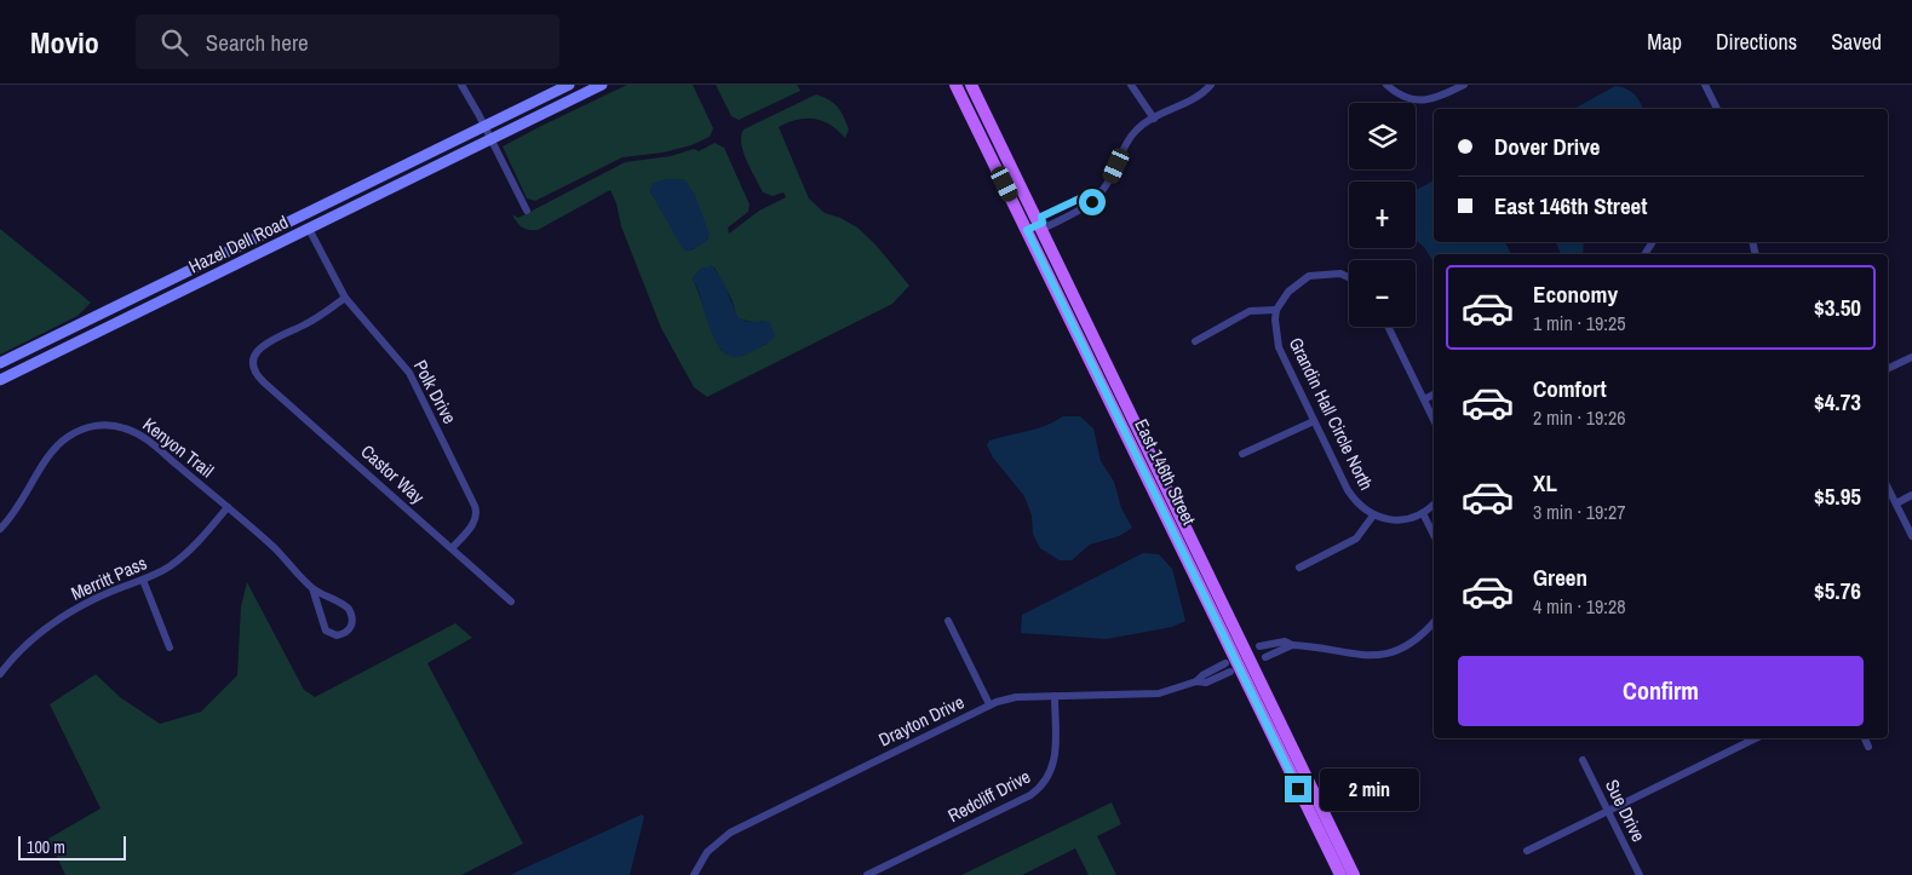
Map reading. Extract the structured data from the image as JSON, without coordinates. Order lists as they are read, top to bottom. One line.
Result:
{"streets":{"main road":["Hazel Dell Road","East 146th Street"],"street":["Polk Drive","Grandin Hall Circle North","Kenyon Trail","Castor Way","Merritt Pass","Drayton Drive","Redcliff Drive","Sue Drive"]},"crossings":[["Hazel Dell Road","Polk Drive"],["Polk Drive","Castor Way"],["Kenyon Trail","Merritt Pass"],["Drayton Drive","Redcliff Drive"]],"scale_bar":"100 m","page":{"header":"Movio","search":"Search here","nav":["Map","Directions","Saved"],"map_buttons":["+","−"],"banner":["Dover Drive","East 146th Street"],"list":[{"name":"Economy","note":"1 min · 19:25","value":"$3.50"},{"name":"Comfort","note":"2 min · 19:26","value":"$4.73"},{"name":"XL","note":"3 min · 19:27","value":"$5.95"},{"name":"Green","note":"4 min · 19:28","value":"$5.76"}],"buttons":"Confirm","bubble":"2 min","scale":"100 m"}}
